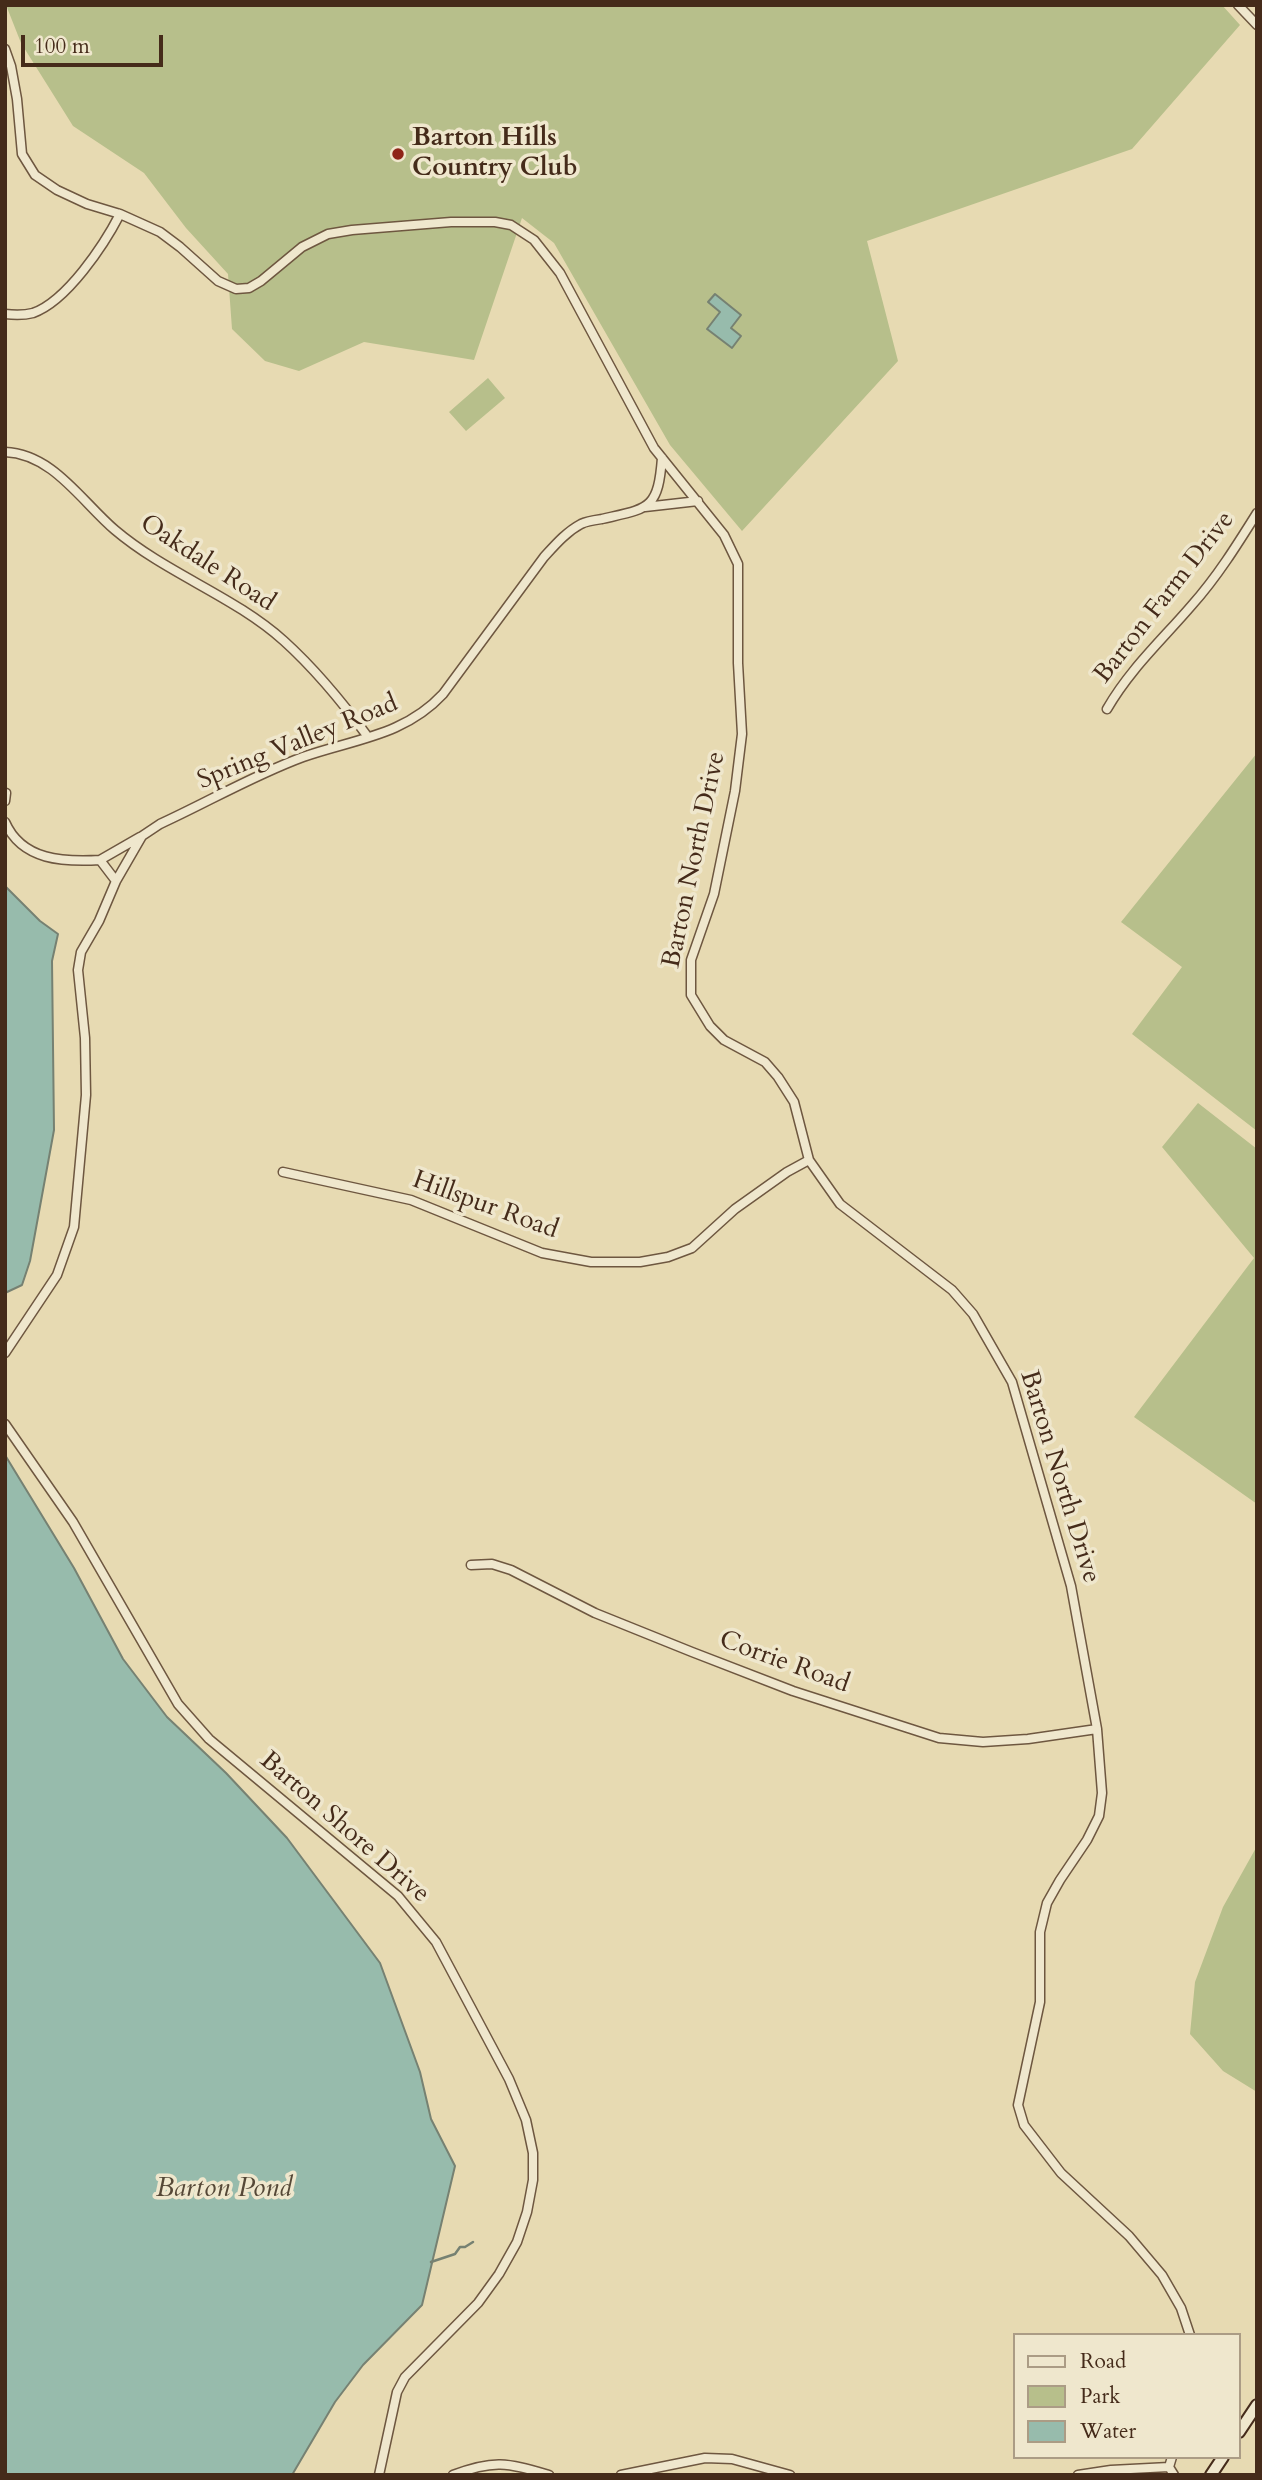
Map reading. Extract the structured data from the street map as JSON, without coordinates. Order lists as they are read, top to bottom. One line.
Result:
{"streets":{"street":["Oakdale Road","Barton Farm Drive","Spring Valley Road","Barton North Drive","Hillspur Road","Corrie Road","Barton Shore Drive"]},"crossings":[["Oakdale Road","Spring Valley Road"],["Spring Valley Road","Barton North Drive"],["Barton North Drive","Hillspur Road"],["Barton North Drive","Corrie Road"]],"water":["Barton Pond"],"places":["Barton Hills Country Club"],"legend":["Road","Park","Water"],"scale_bar":"100 m"}
